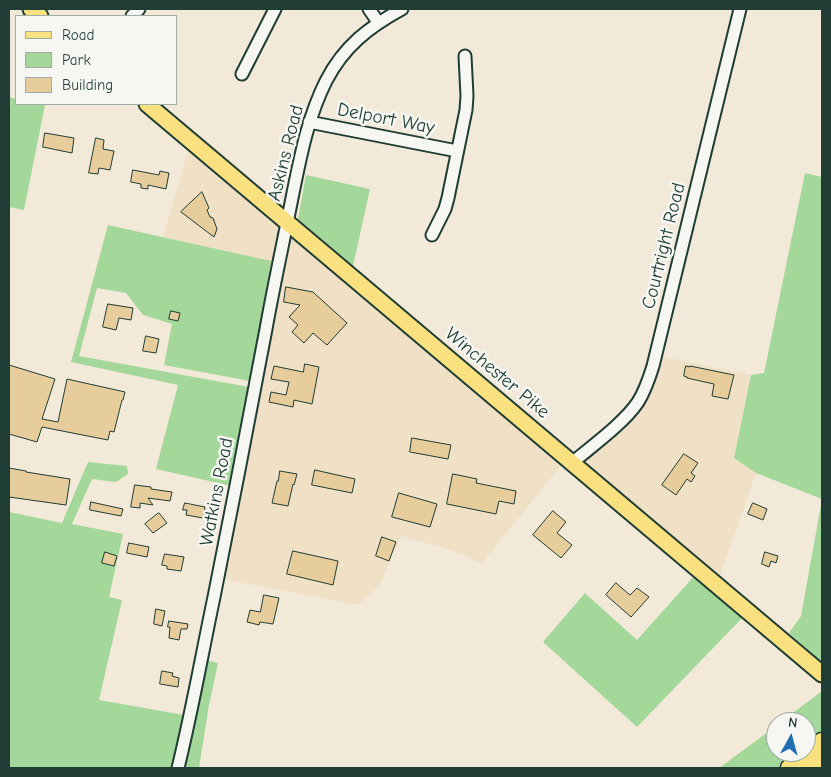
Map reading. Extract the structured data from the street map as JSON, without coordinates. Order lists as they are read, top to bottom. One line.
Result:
{"streets":{"main road":["Winchester Pike"],"street":["Delport Way","Askins Road","Courtright Road","Watkins Road"]},"crossings":[["Delport Way","Askins Road"],["Askins Road","Winchester Pike"],["Askins Road","Watkins Road"],["Courtright Road","Winchester Pike"],["Winchester Pike","Watkins Road"]],"legend":["Road","Park","Building"],"north":"top"}
